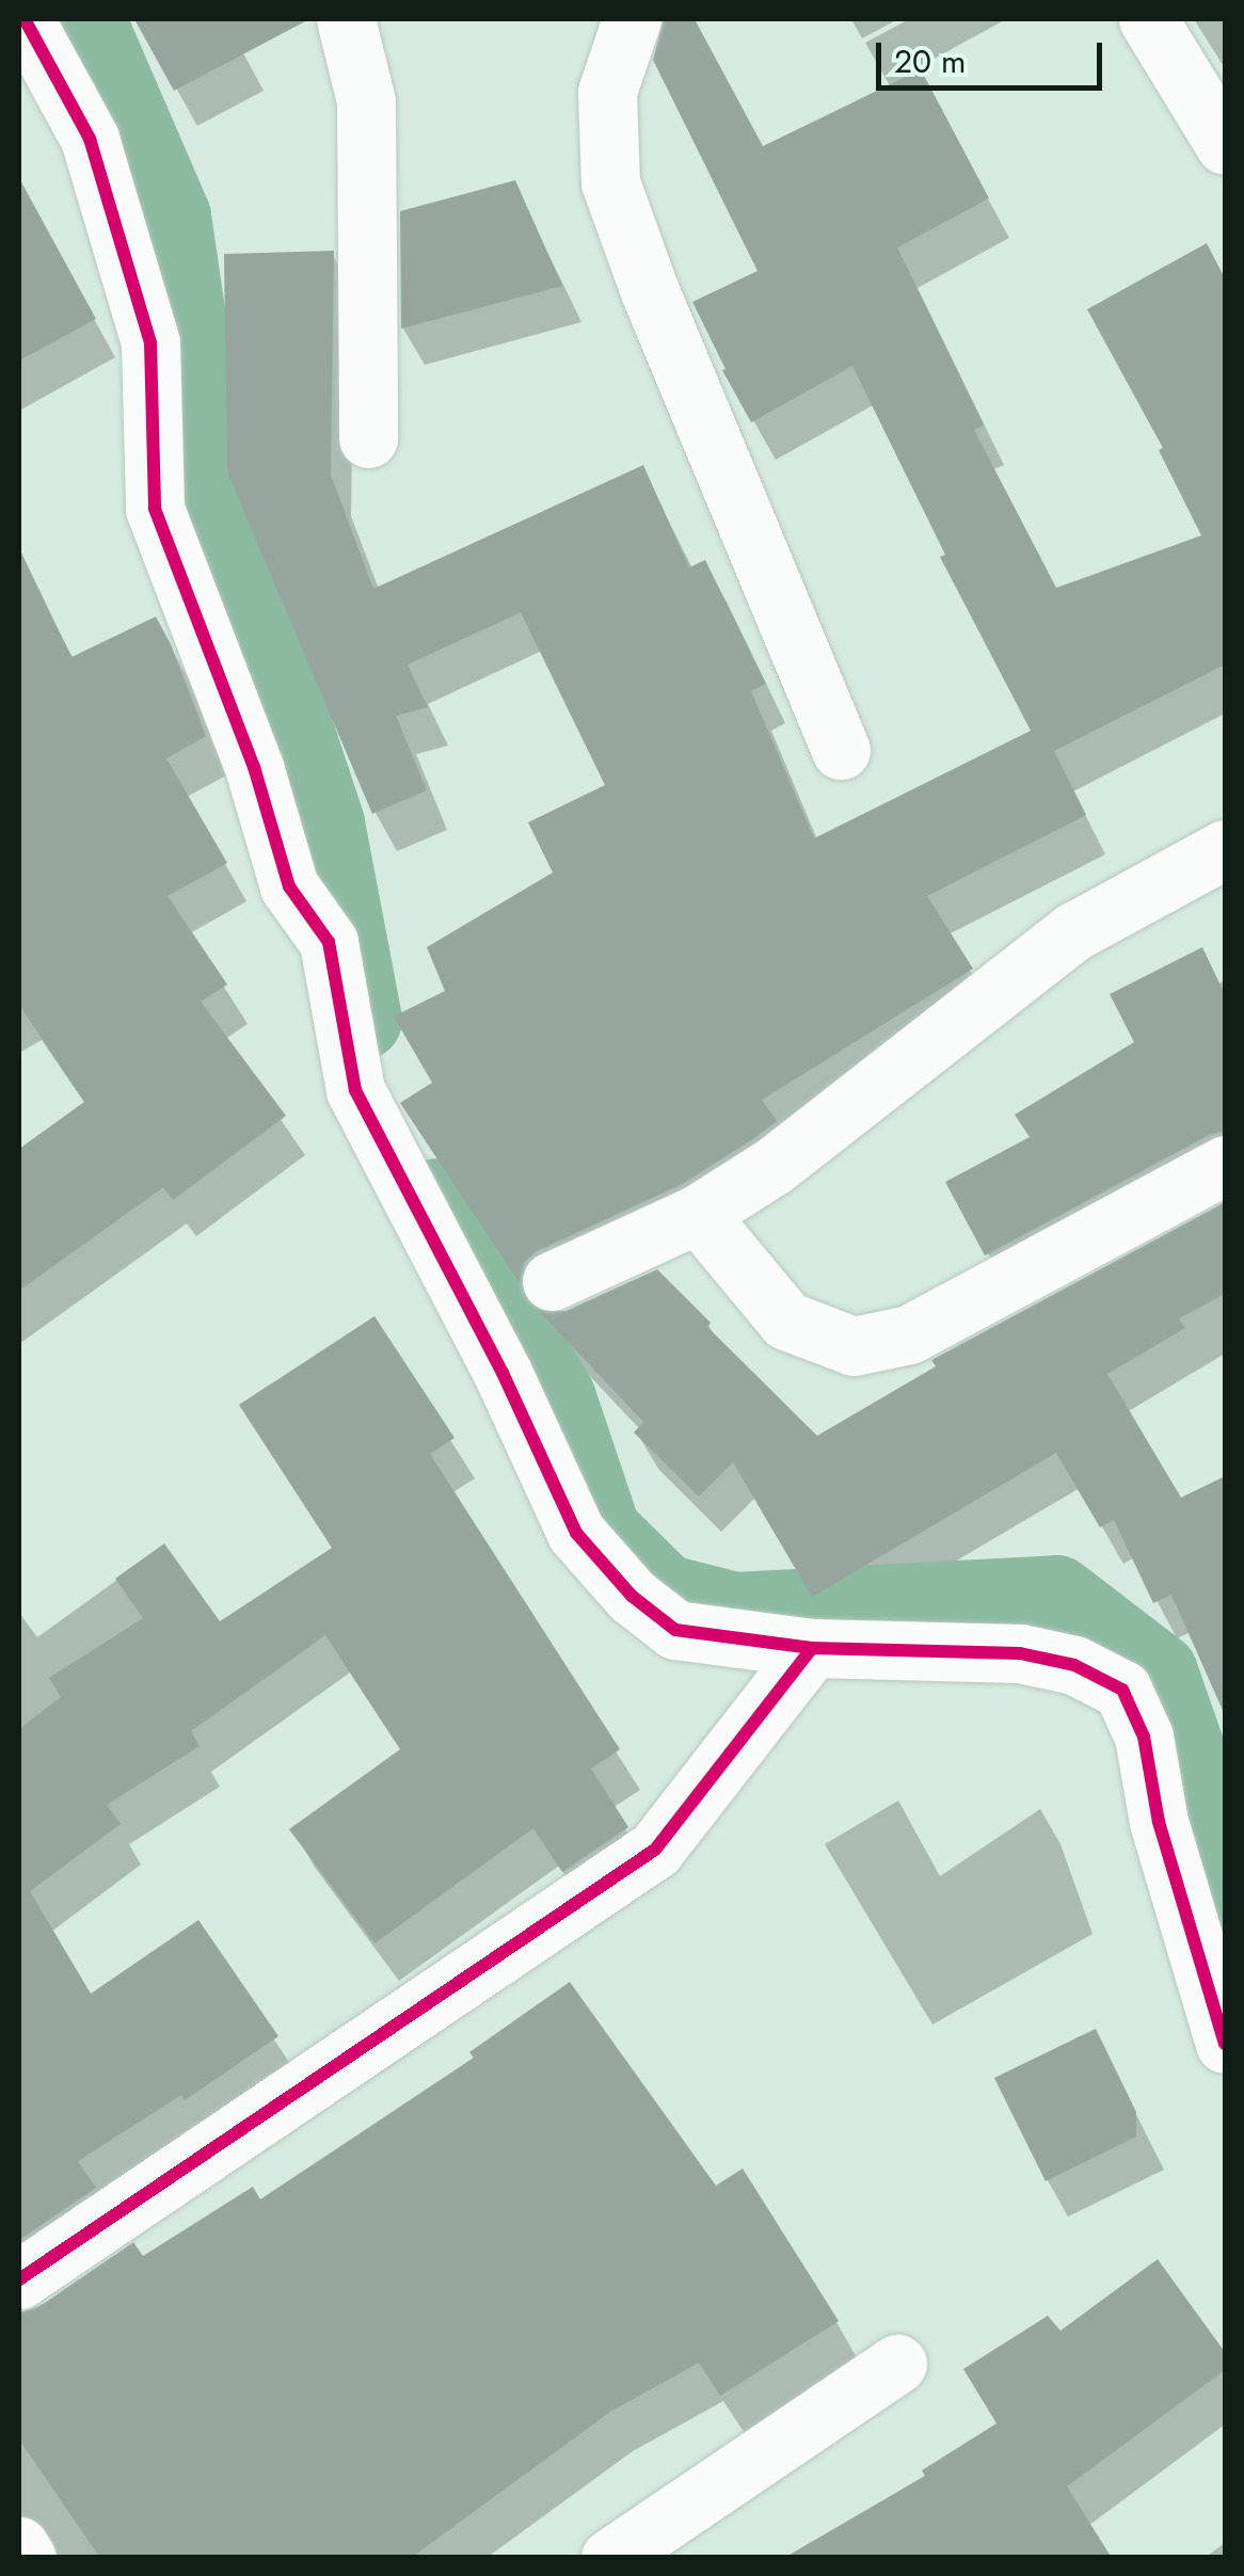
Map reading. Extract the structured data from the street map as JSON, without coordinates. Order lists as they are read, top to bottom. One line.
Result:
{"scale_bar":"20 m"}
